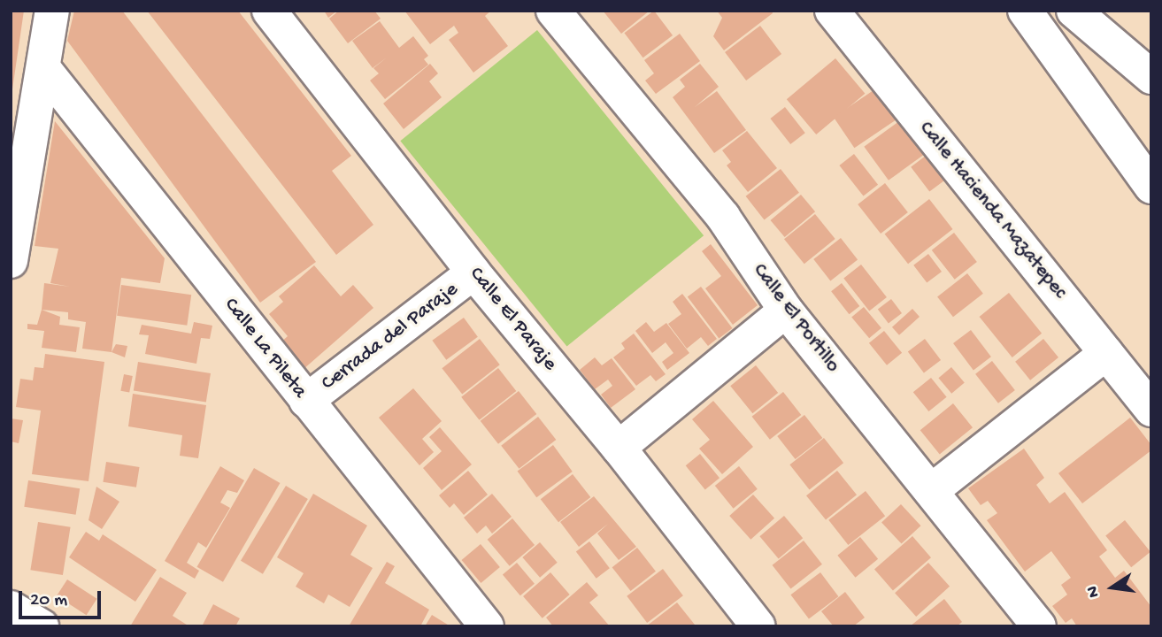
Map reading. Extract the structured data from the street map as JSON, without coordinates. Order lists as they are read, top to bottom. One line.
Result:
{"streets":{"main road":["Calle Hacienda Mazatepec","Calle El Portillo","Calle El Paraje","Cerrada del Paraje","Calle La Pileta"]},"crossings":[["Calle El Paraje","Cerrada del Paraje"],["Cerrada del Paraje","Calle La Pileta"]],"scale_bar":"20 m","north":"left"}
